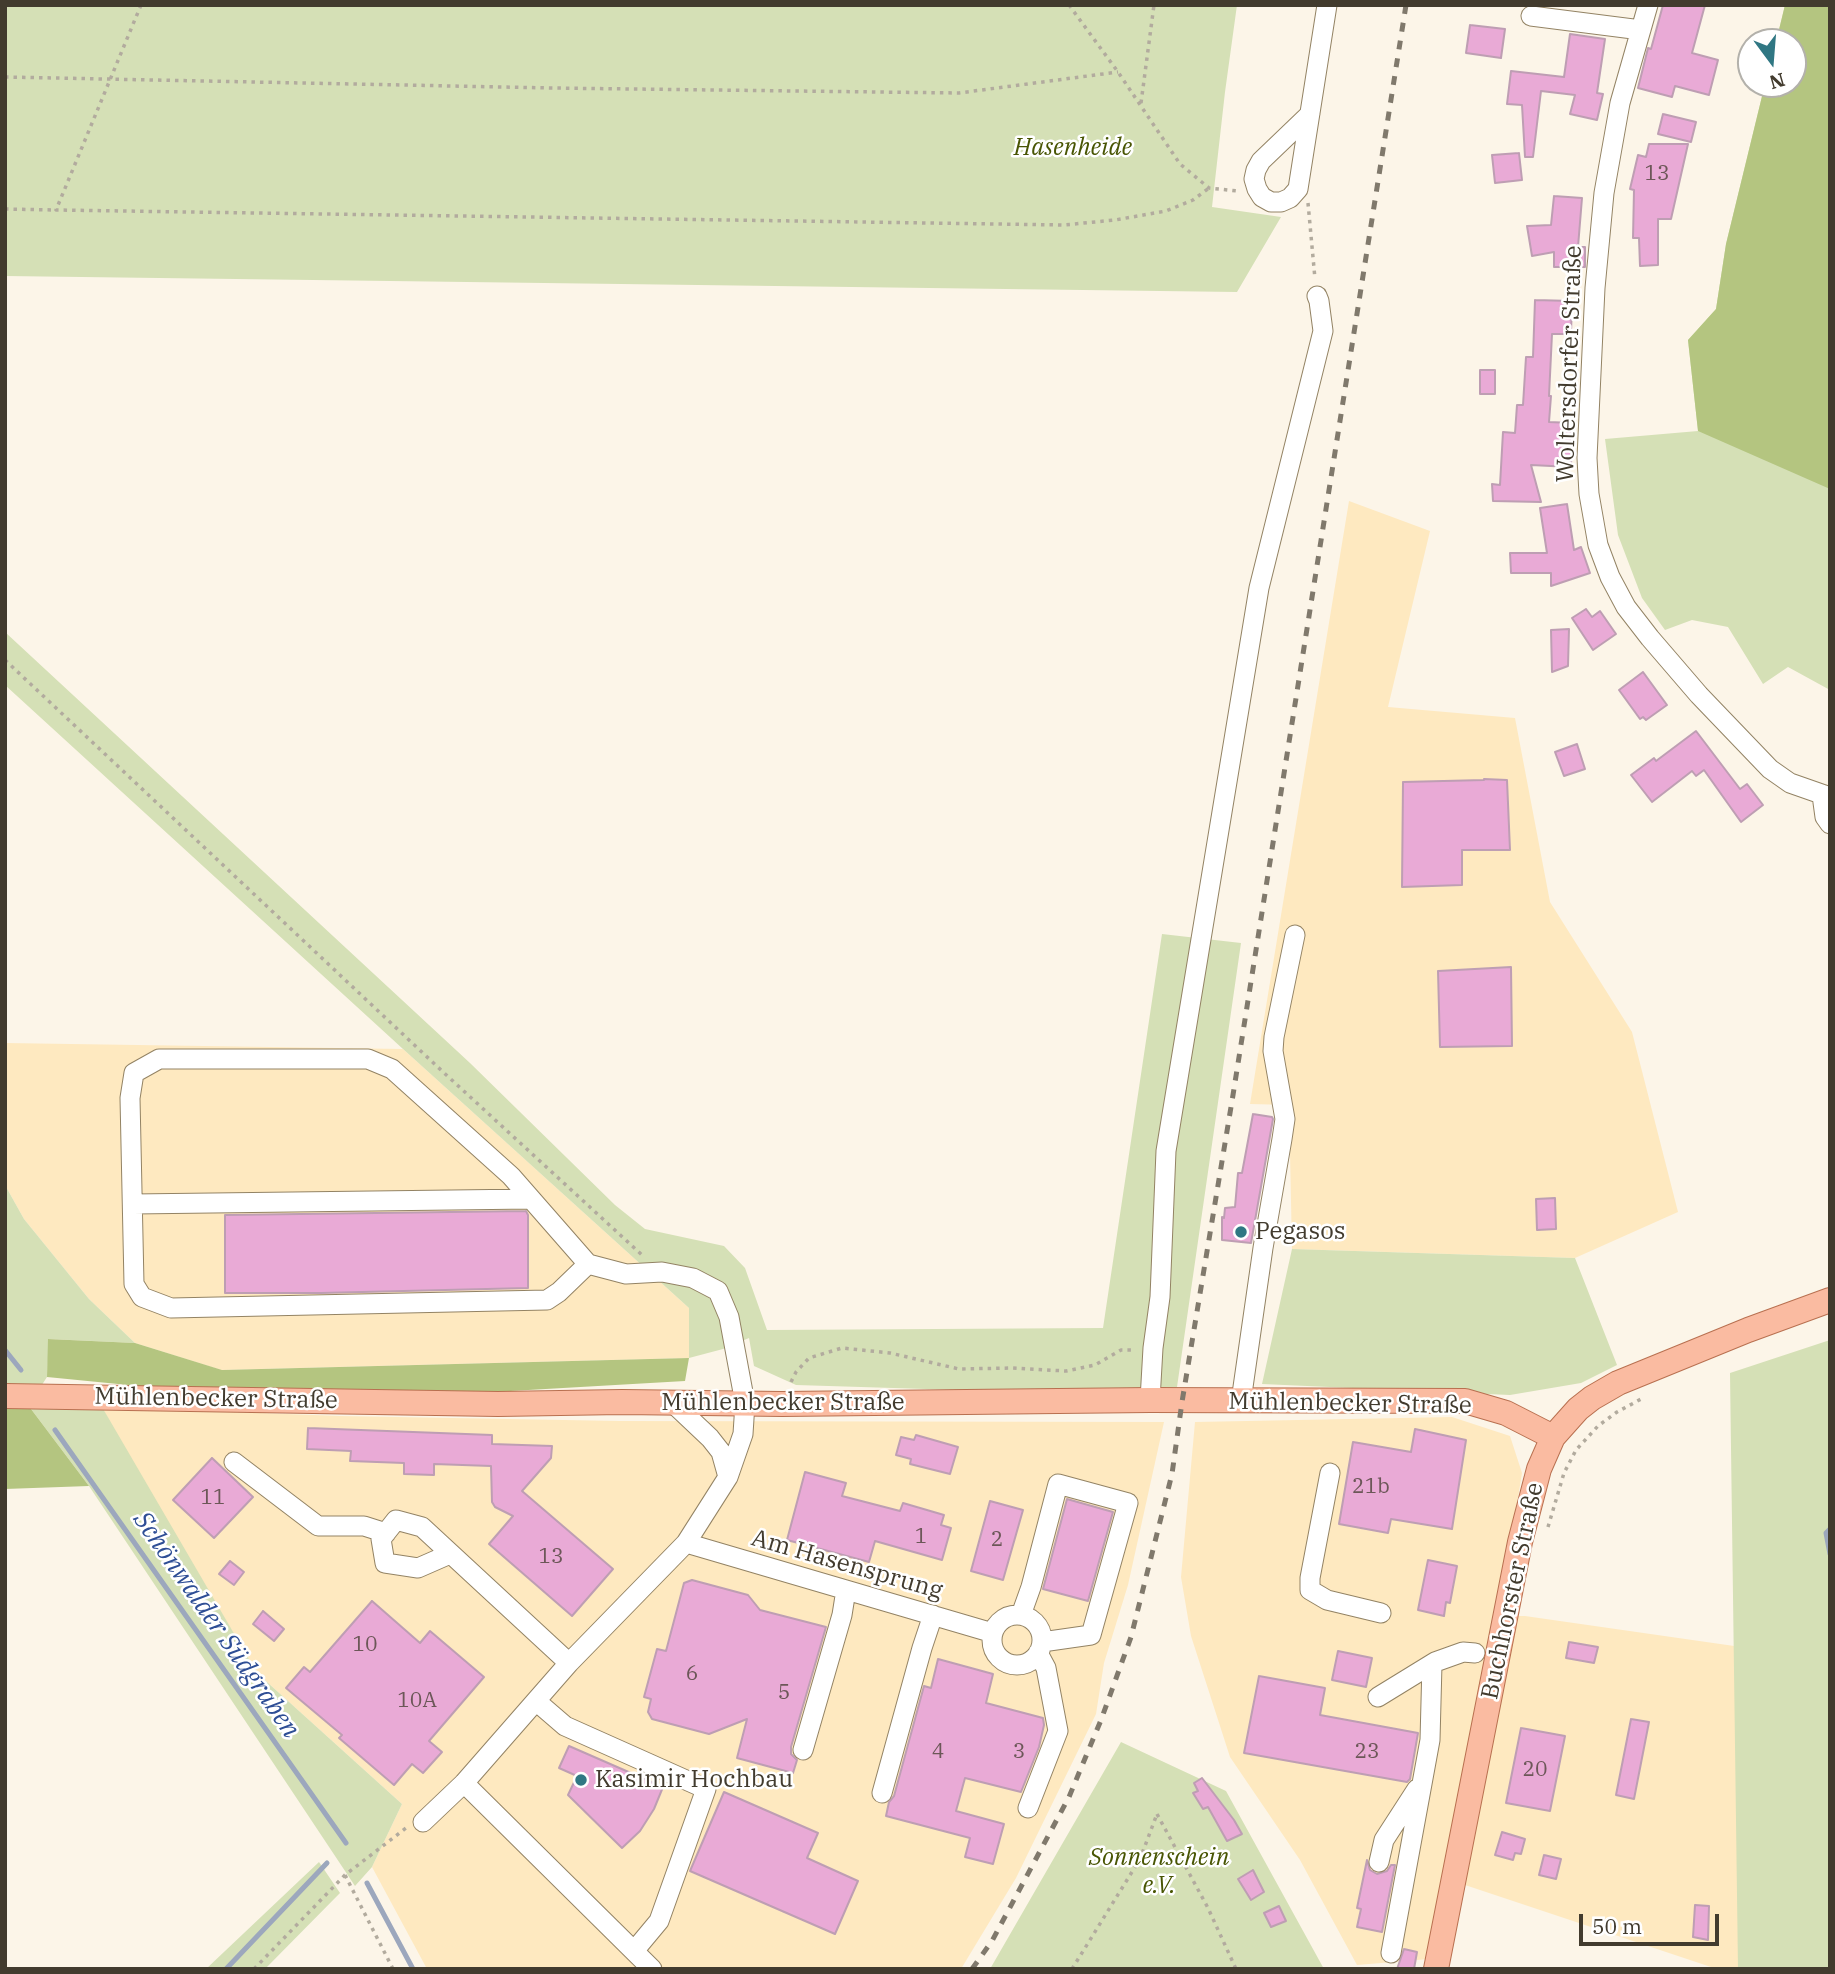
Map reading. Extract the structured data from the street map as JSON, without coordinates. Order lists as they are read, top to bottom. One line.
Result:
{"streets":{"main road":["Mühlenbecker Straße","Buchhorster Straße"],"street":["Woltersdorfer Straße","Am Hasensprung"]},"crossings":[["Mühlenbecker Straße","Buchhorster Straße"]],"water":["Schönwalder Südgraben"],"parks":["Hasenheide","Sonnenschein e.V."],"places":["Pegasos","Kasimir Hochbau"],"house_numbers":["13","21b","11","1","2","13","10","6","5","10A","4","3","23","20"],"scale_bar":"50 m","north":"bottom"}
